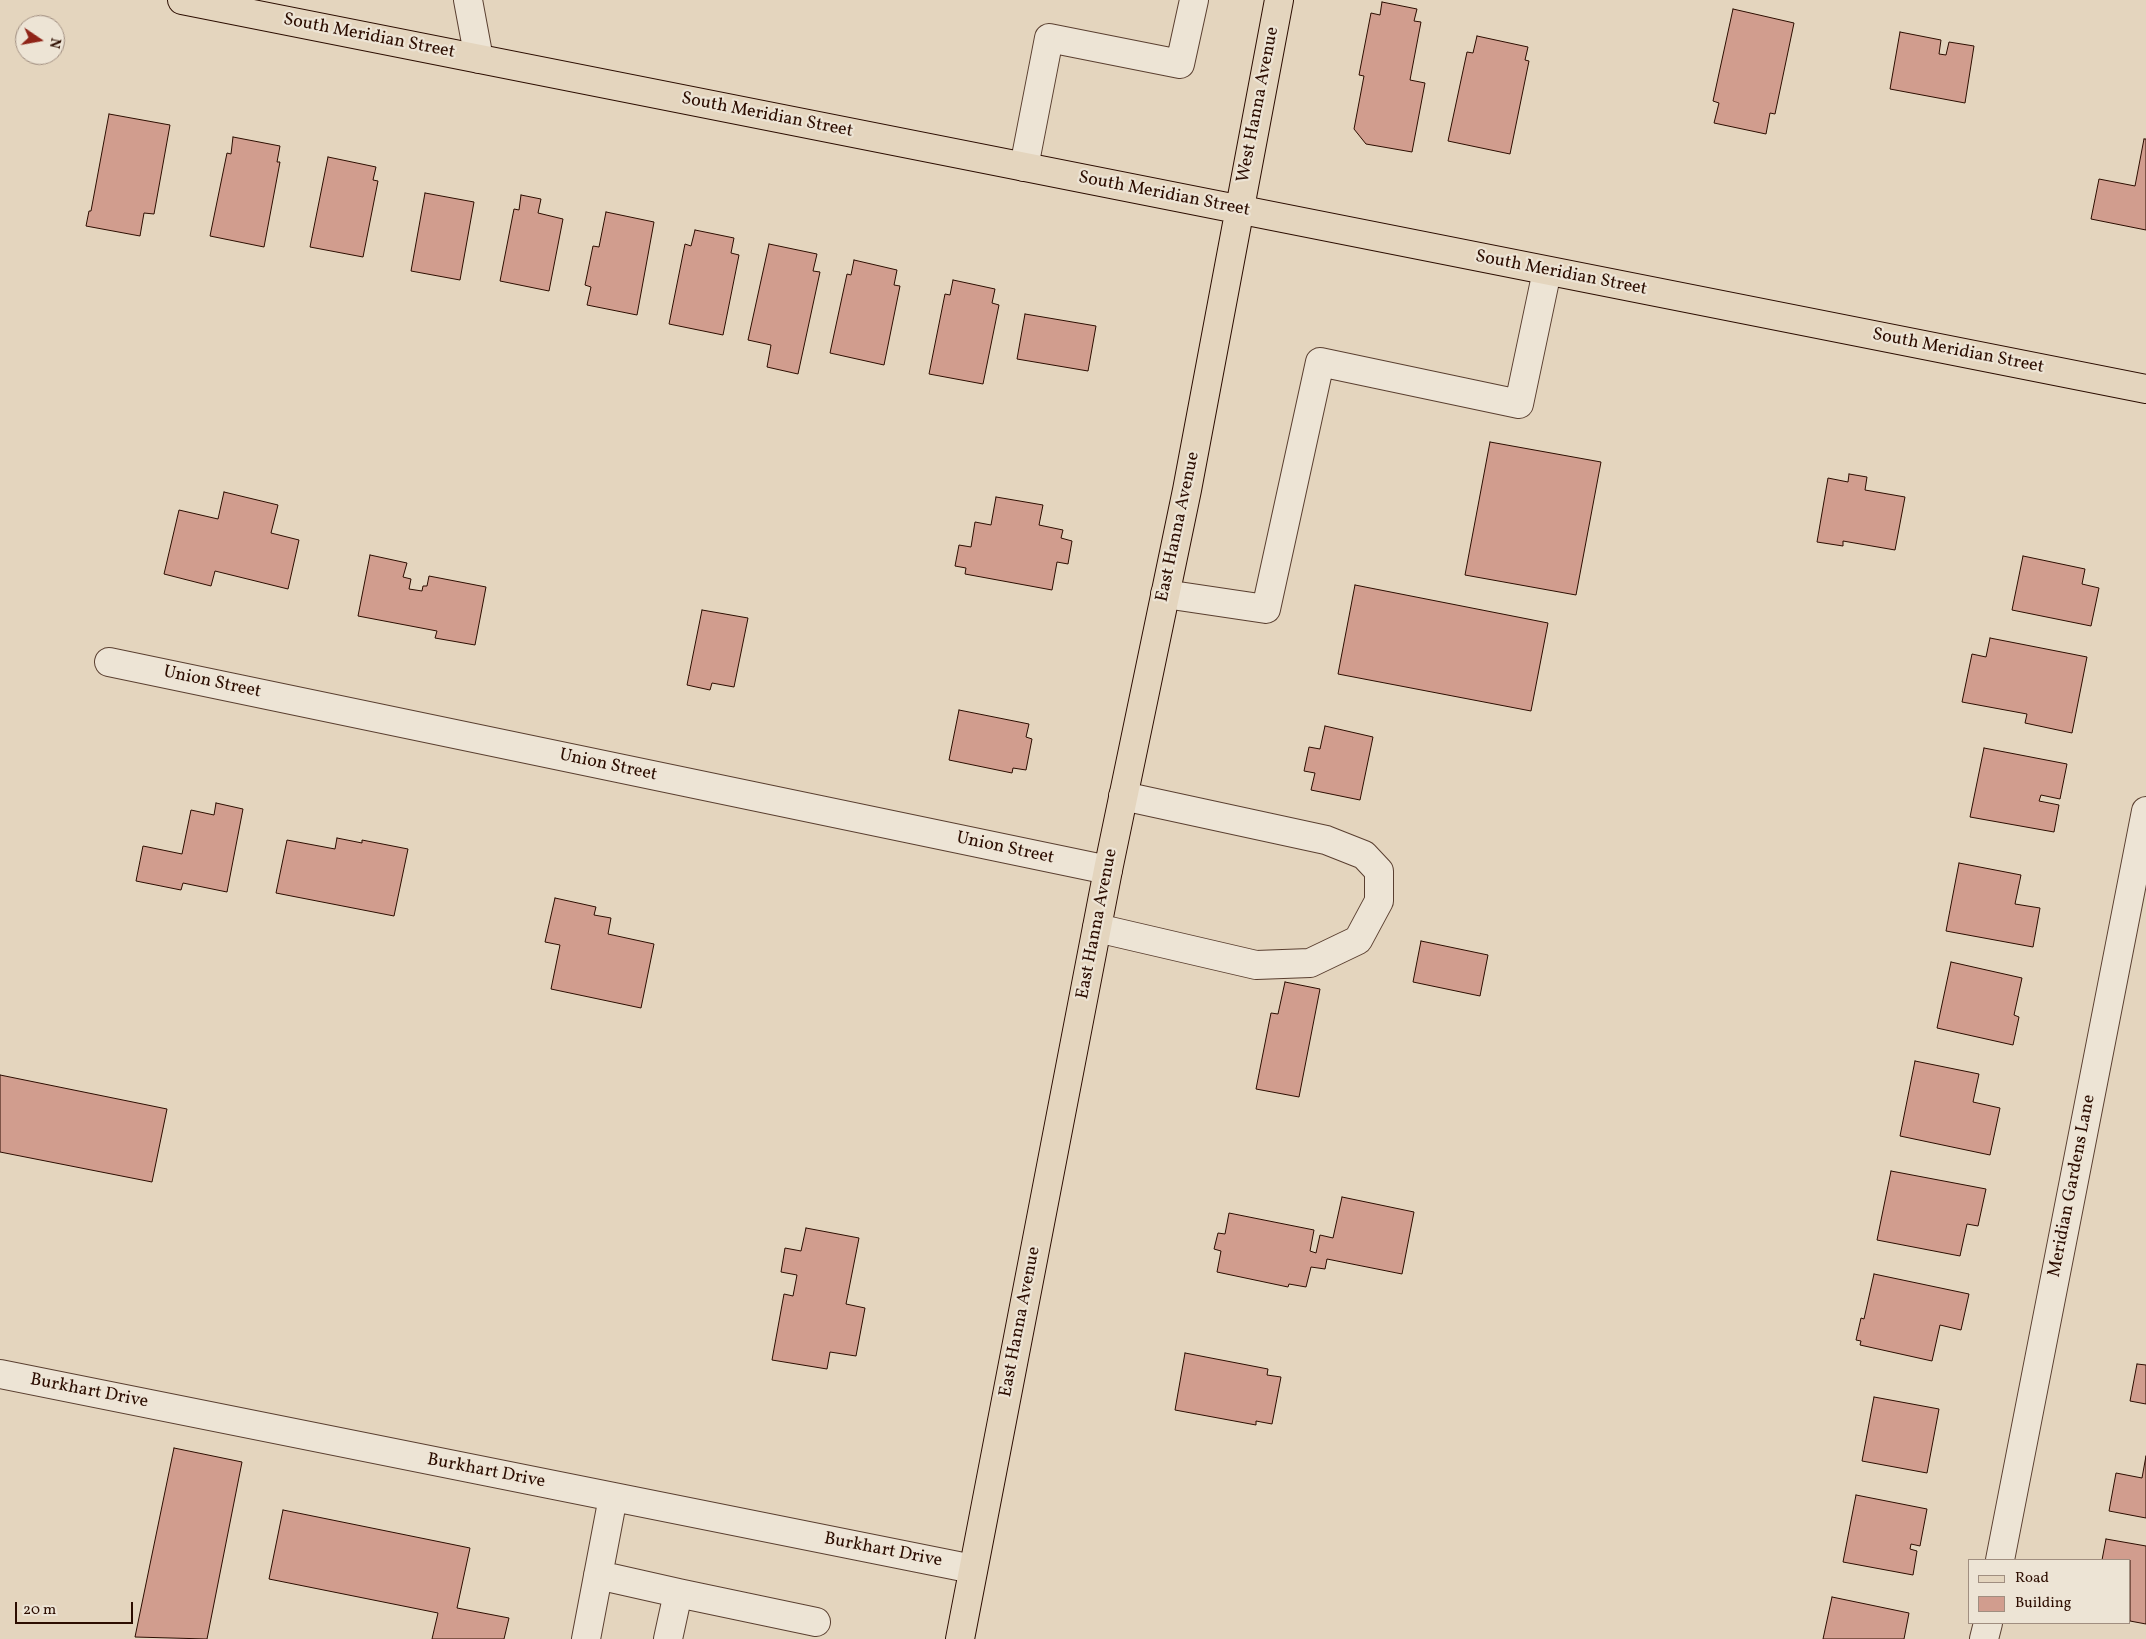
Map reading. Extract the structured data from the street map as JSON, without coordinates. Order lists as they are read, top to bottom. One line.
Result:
{"streets":{"main road":["South Meridian Street","West Hanna Avenue","East Hanna Avenue"],"street":["Union Street","Meridian Gardens Lane","Burkhart Drive"]},"crossings":[["South Meridian Street","West Hanna Avenue"],["South Meridian Street","East Hanna Avenue"],["West Hanna Avenue","East Hanna Avenue"],["East Hanna Avenue","Union Street"],["East Hanna Avenue","Burkhart Drive"]],"legend":["Road","Building"],"scale_bar":"20 m","north":"right"}
